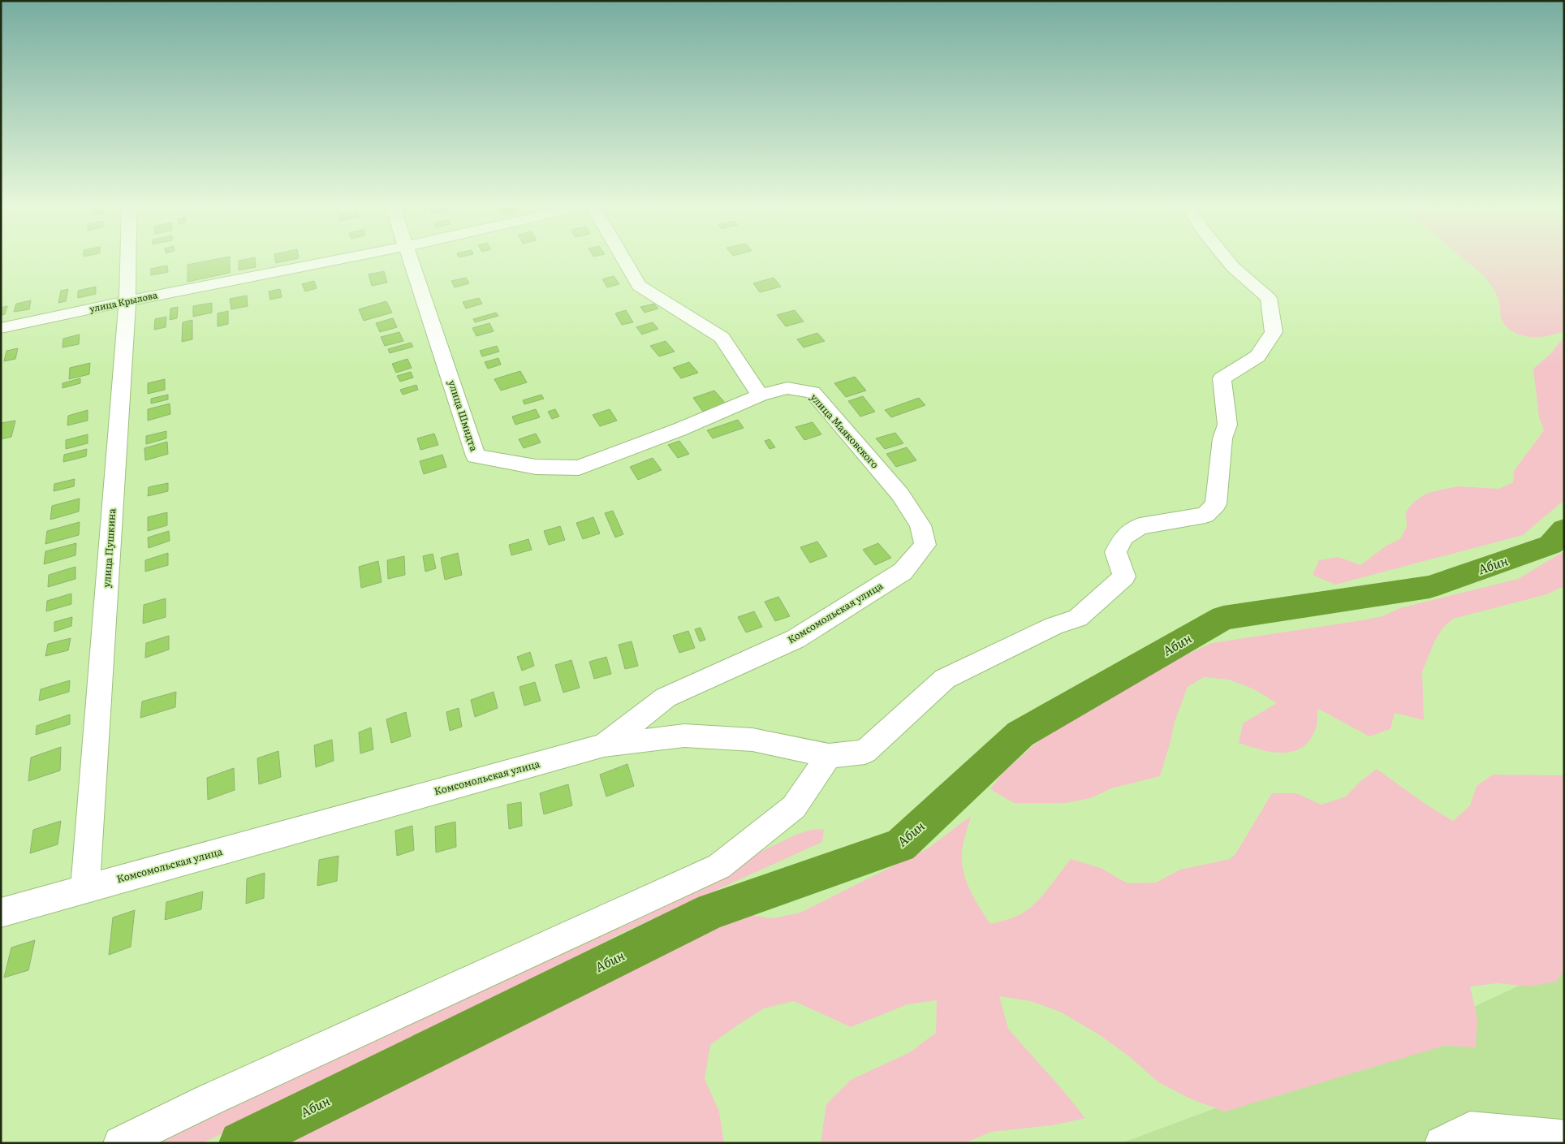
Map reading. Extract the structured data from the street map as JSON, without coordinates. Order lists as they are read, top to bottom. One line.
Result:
{"streets":{"street":["улица Крылова","улица Шмидта","улица Маяковского","улица Пушкина","Комсомольская улица"]},"crossings":[["улица Крылова","улица Пушкина"],["улица Шмидта","улица Маяковского"],["улица Маяковского","Комсомольская улица"],["улица Пушкина","Комсомольская улица"]],"water":["Абин"]}
